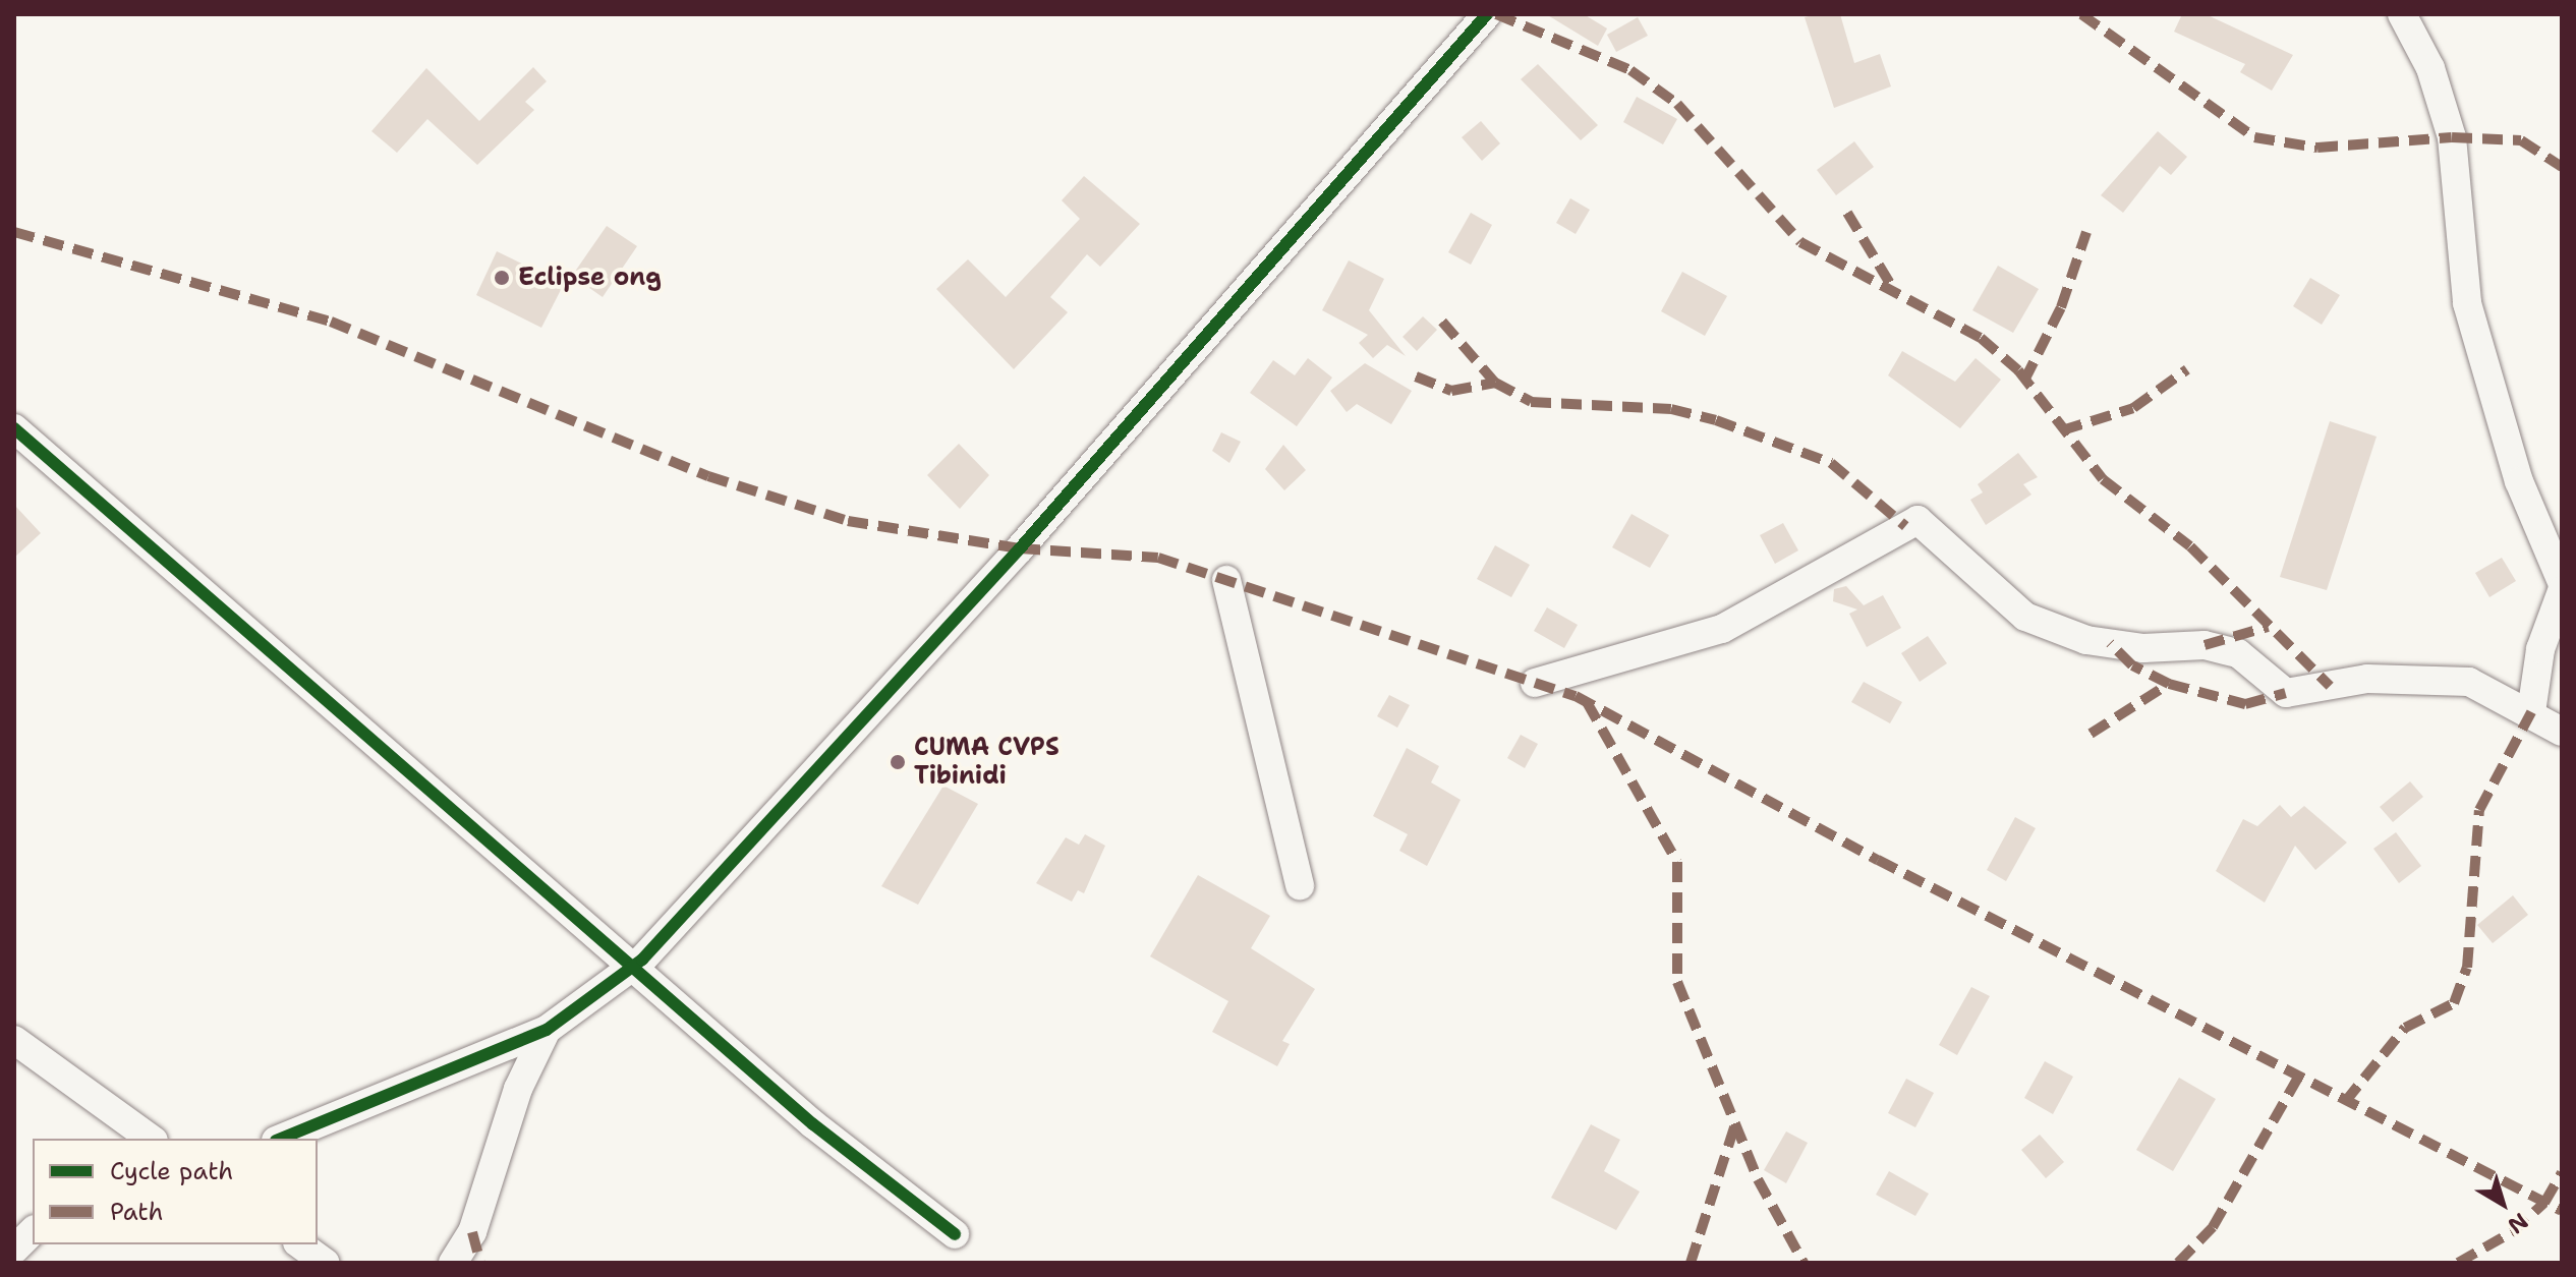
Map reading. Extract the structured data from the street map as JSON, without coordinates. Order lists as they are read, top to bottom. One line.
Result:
{"places":["Eclipse ong","CUMA CVPS Tibinidi"],"legend":["Cycle path","Path"],"north":"bottom right"}
